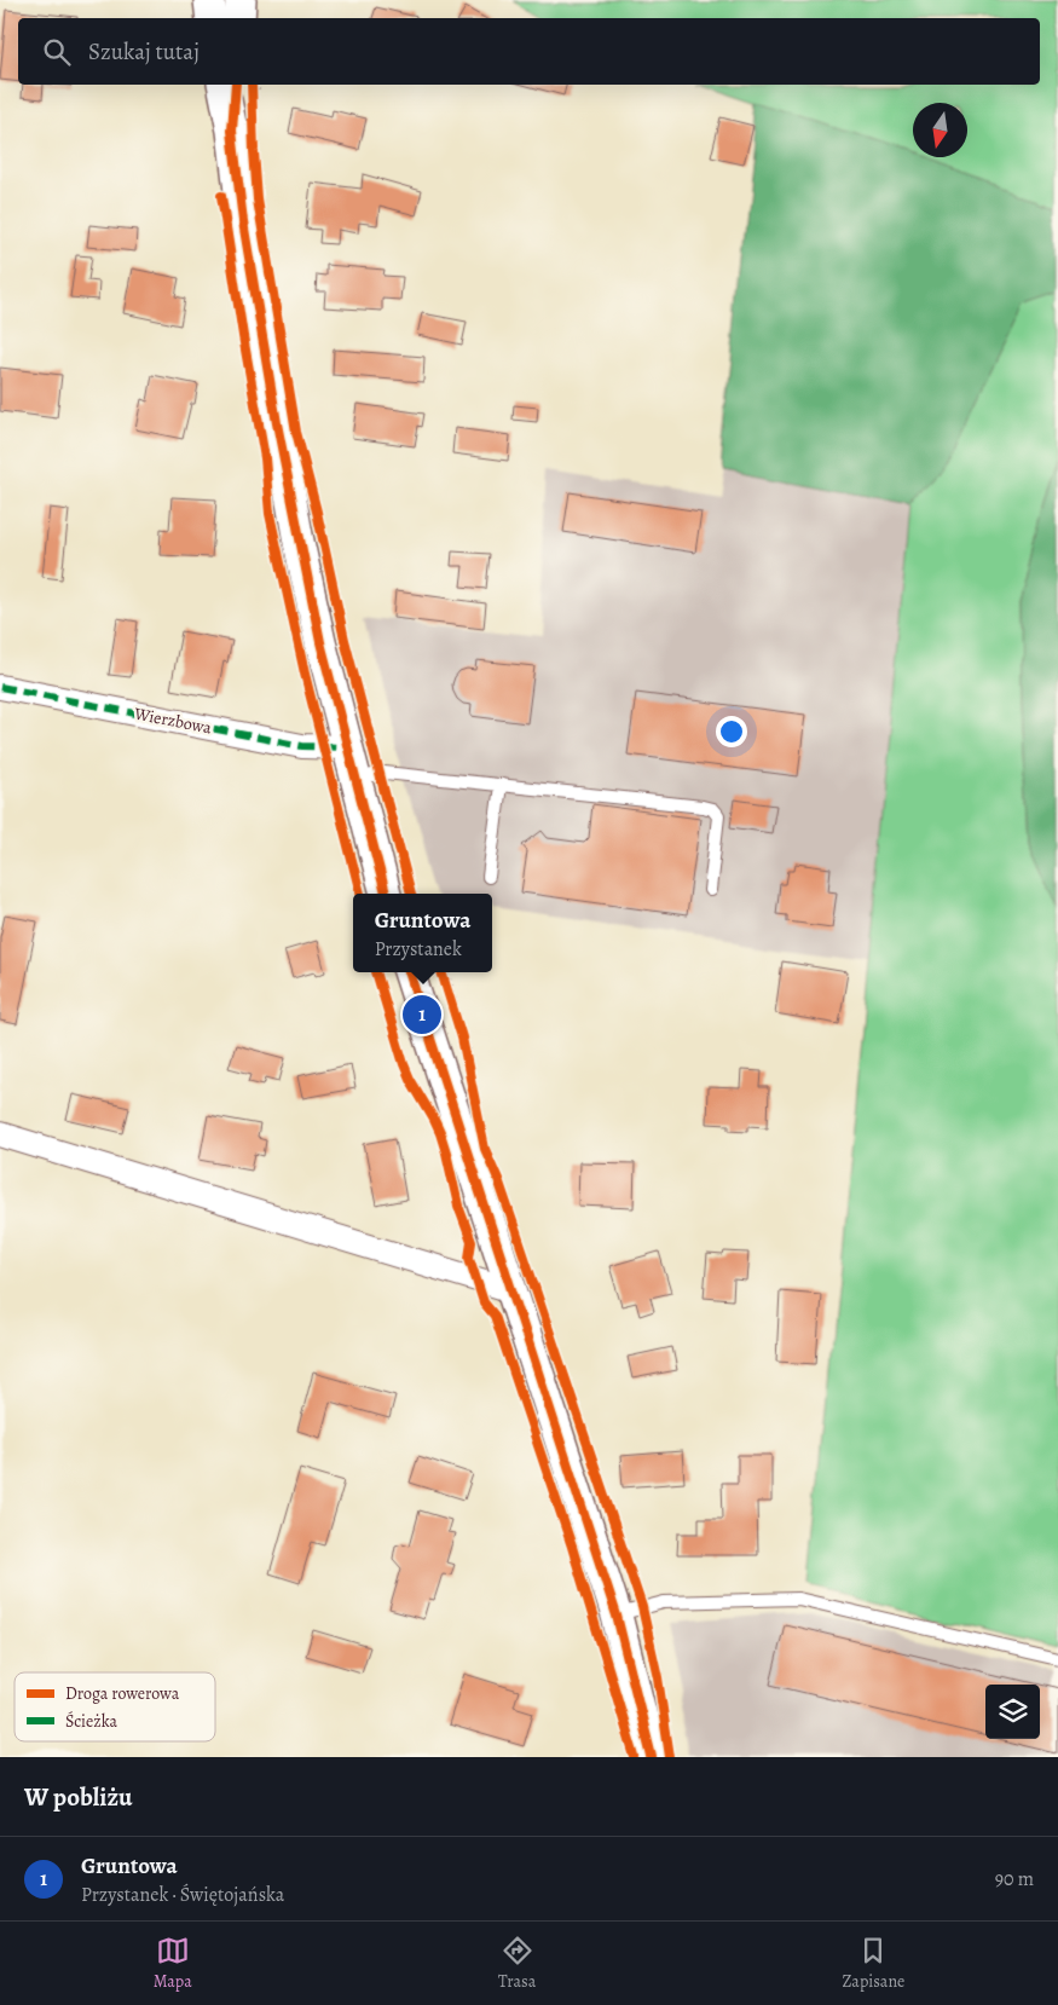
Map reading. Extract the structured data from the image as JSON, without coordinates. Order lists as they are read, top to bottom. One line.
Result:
{"streets":{"street":["Wierzbowa"]},"legend":["Droga rowerowa","Ścieżka"],"north":"bottom","page":{"search":"Szukaj tutaj","popup":["Gruntowa","Przystanek"],"pins":"1","heading":"W pobliżu","list":[{"mark":"1","name":"Gruntowa","note":"Przystanek · Świętojańska","value":"90 m"}],"nav":["Mapa","Trasa","Zapisane"]}}
